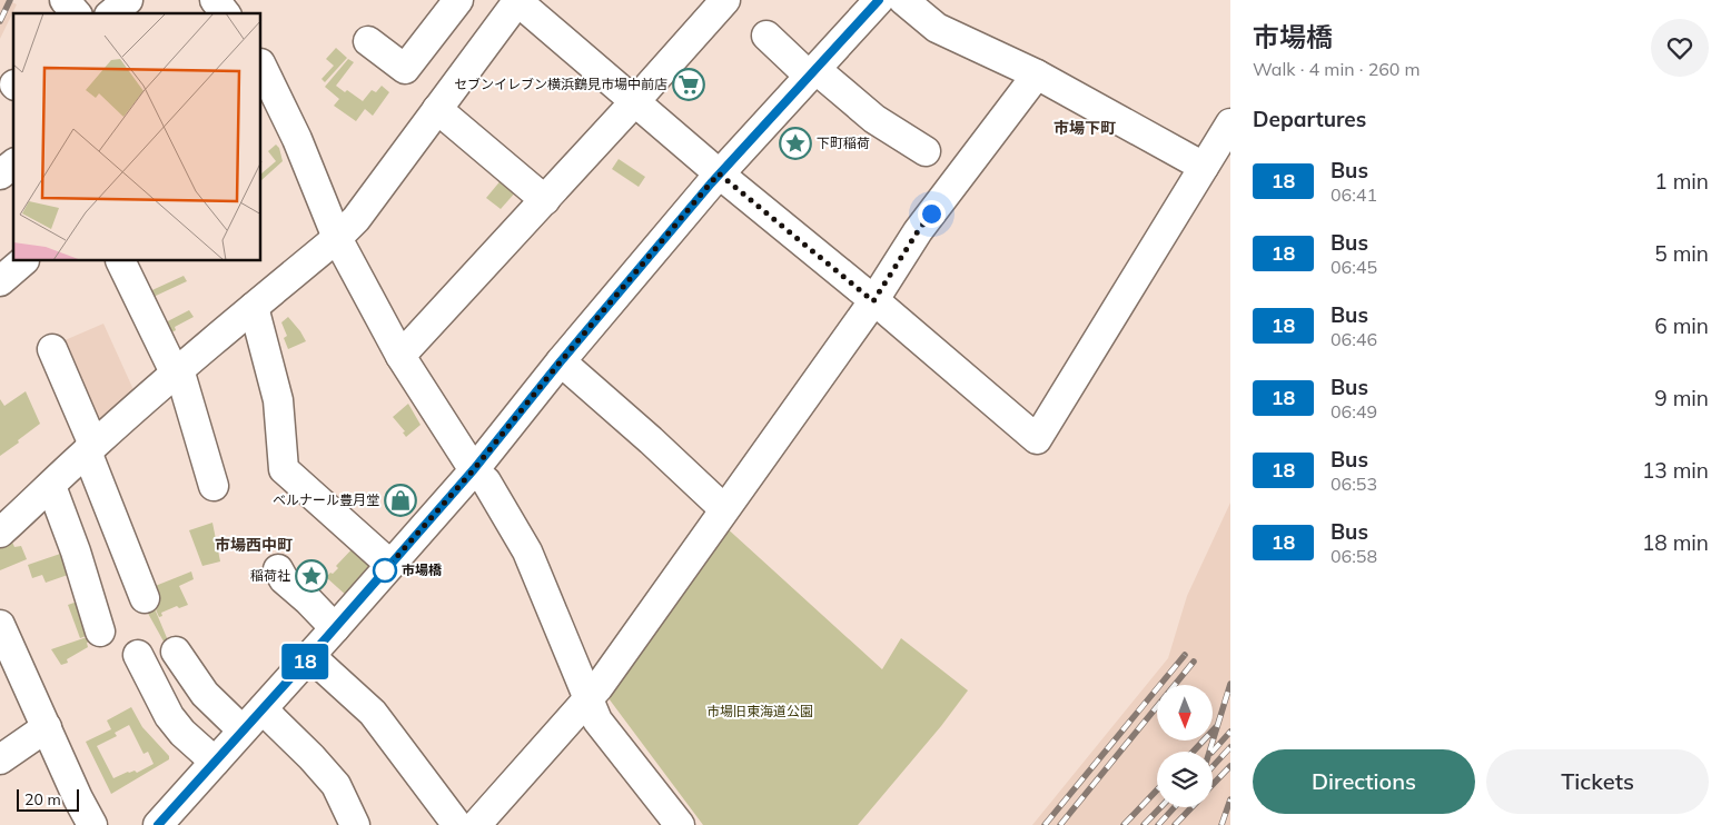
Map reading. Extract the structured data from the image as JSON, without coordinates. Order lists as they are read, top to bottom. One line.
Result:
{"districts":["市場下町","市場西中町"],"parks":["市場旧東海道公園"],"places":{"supermarket":["セブンイレブン横浜鶴見市場中前店"],"place":["下町稲荷","稲荷社"],"shop":["ベルナール豊月堂"],"other":["市場橋"]},"lines":["bus line 18"],"scale_bar":"20 m","north":"bottom","page":{"on_map":"18","heading":[["市場橋","Walk · 4 min · 260 m"],"Departures"],"list":[{"mark":"18","name":"Bus","note":"06:41","value":"1 min"},{"mark":"18","name":"Bus","note":"06:45","value":"5 min"},{"mark":"18","name":"Bus","note":"06:46","value":"6 min"},{"mark":"18","name":"Bus","note":"06:49","value":"9 min"},{"mark":"18","name":"Bus","note":"06:53","value":"13 min"},{"mark":"18","name":"Bus","note":"06:58","value":"18 min"}],"buttons":["Directions","Tickets"],"scale":"20 m"}}
